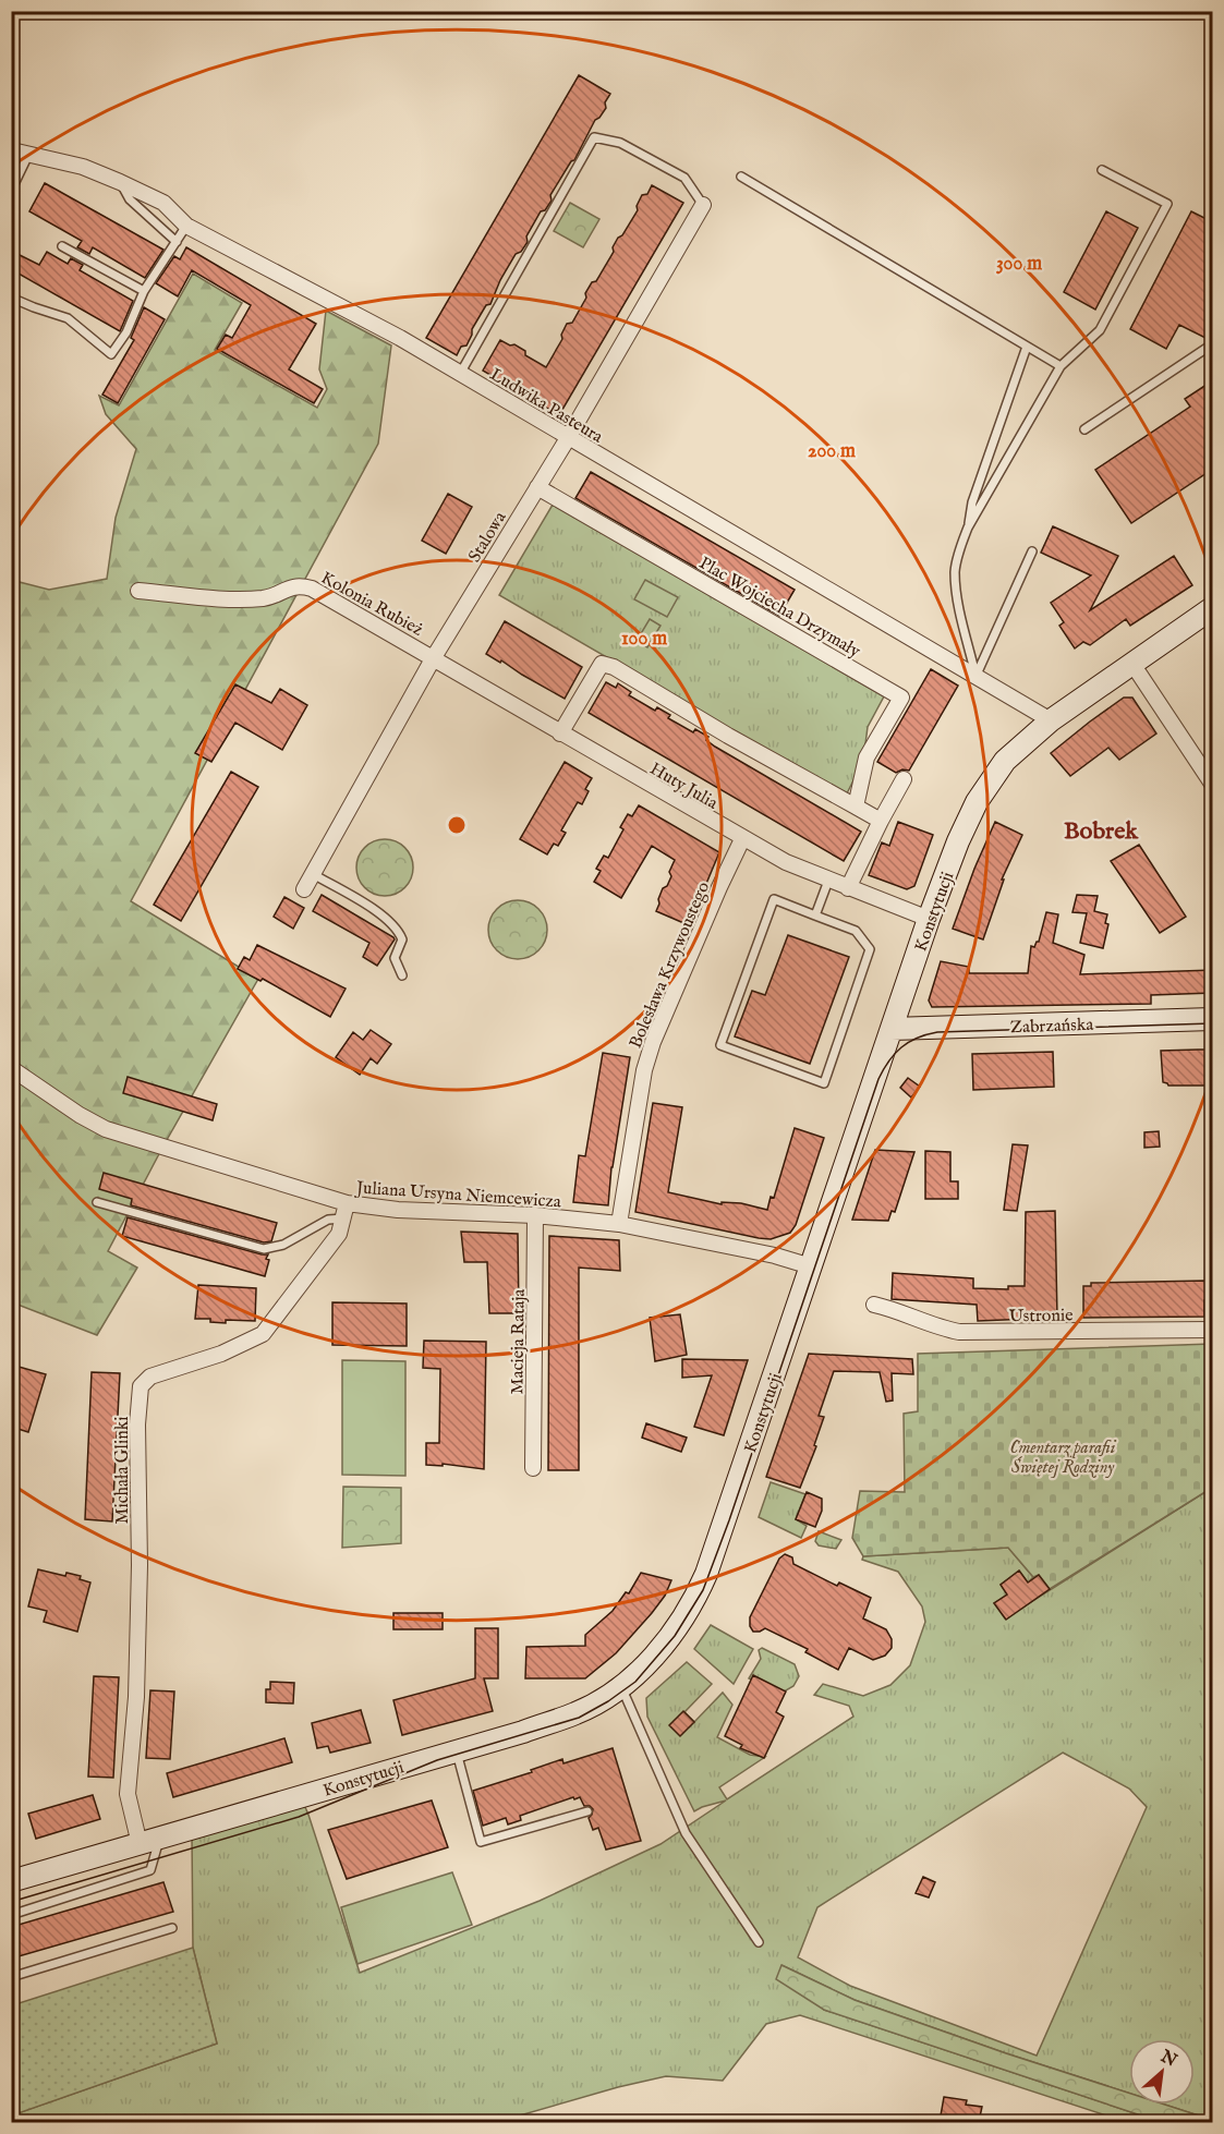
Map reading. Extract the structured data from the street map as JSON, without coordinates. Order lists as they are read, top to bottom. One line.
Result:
{"streets":{"street":["Ludwika Pasteura","Stalowa","Kolonia Rubież","Plac Wojciecha Drzymały","Huty Julia","Konstytucji","Bolesława Krzywoustego","Zabrzańska","Juliana Ursyna Niemcewicza","Ustronie","Macieja Rataja","Michała Glinki"]},"crossings":[["Ludwika Pasteura","Stalowa"],["Ludwika Pasteura","Konstytucji"],["Stalowa","Kolonia Rubież"],["Stalowa","Plac Wojciecha Drzymały"],["Stalowa","Huty Julia"],["Kolonia Rubież","Huty Julia"],["Huty Julia","Konstytucji"],["Huty Julia","Bolesława Krzywoustego"],["Konstytucji","Zabrzańska"],["Konstytucji","Juliana Ursyna Niemcewicza"],["Konstytucji","Michała Glinki"],["Bolesława Krzywoustego","Juliana Ursyna Niemcewicza"],["Juliana Ursyna Niemcewicza","Macieja Rataja"],["Juliana Ursyna Niemcewicza","Michała Glinki"]],"districts":["Bobrek"],"parks":["Cmentarz parafii Świętej Rodziny"],"north":"top right","rings":["300 m","200 m","100 m"]}
